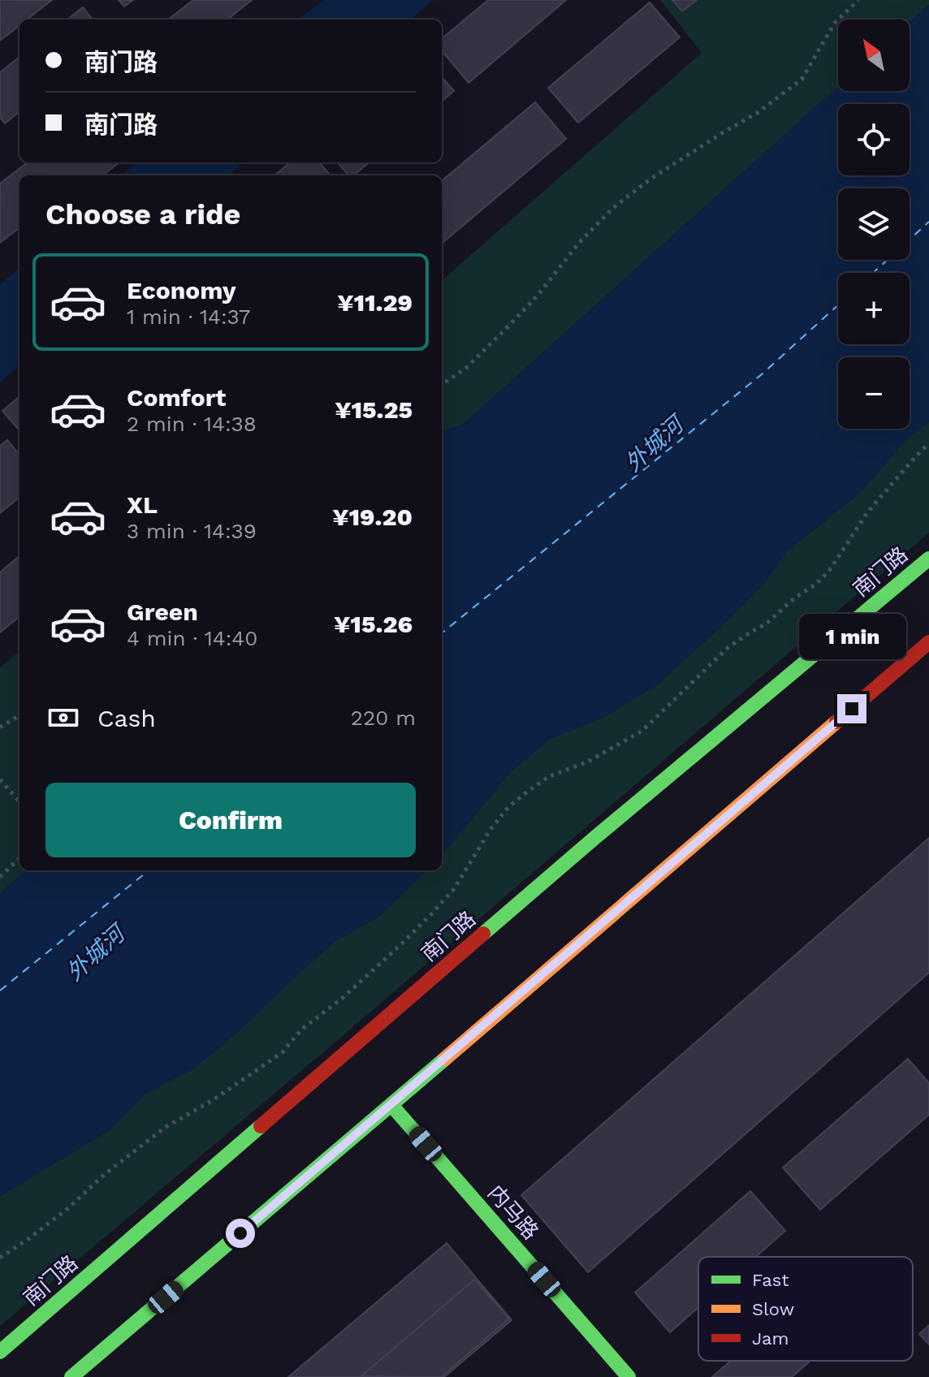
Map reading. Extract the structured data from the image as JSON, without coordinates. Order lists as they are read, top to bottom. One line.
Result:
{"streets":{"main road":["南门路","内马路"]},"water":["外城河"],"legend":["Fast","Slow","Jam"],"north":"top left","page":{"map_buttons":["+","−"],"banner":["南门路","南门路"],"heading":"Choose a ride","list":[{"name":"Economy","note":"1 min · 14:37","value":"¥11.29"},{"name":"Comfort","note":"2 min · 14:38","value":"¥15.25"},{"name":"XL","note":"3 min · 14:39","value":"¥19.20"},{"name":"Green","note":"4 min · 14:40","value":"¥15.26"}],"bubble":"1 min","pay":["Cash","220 m"],"buttons":"Confirm"}}
